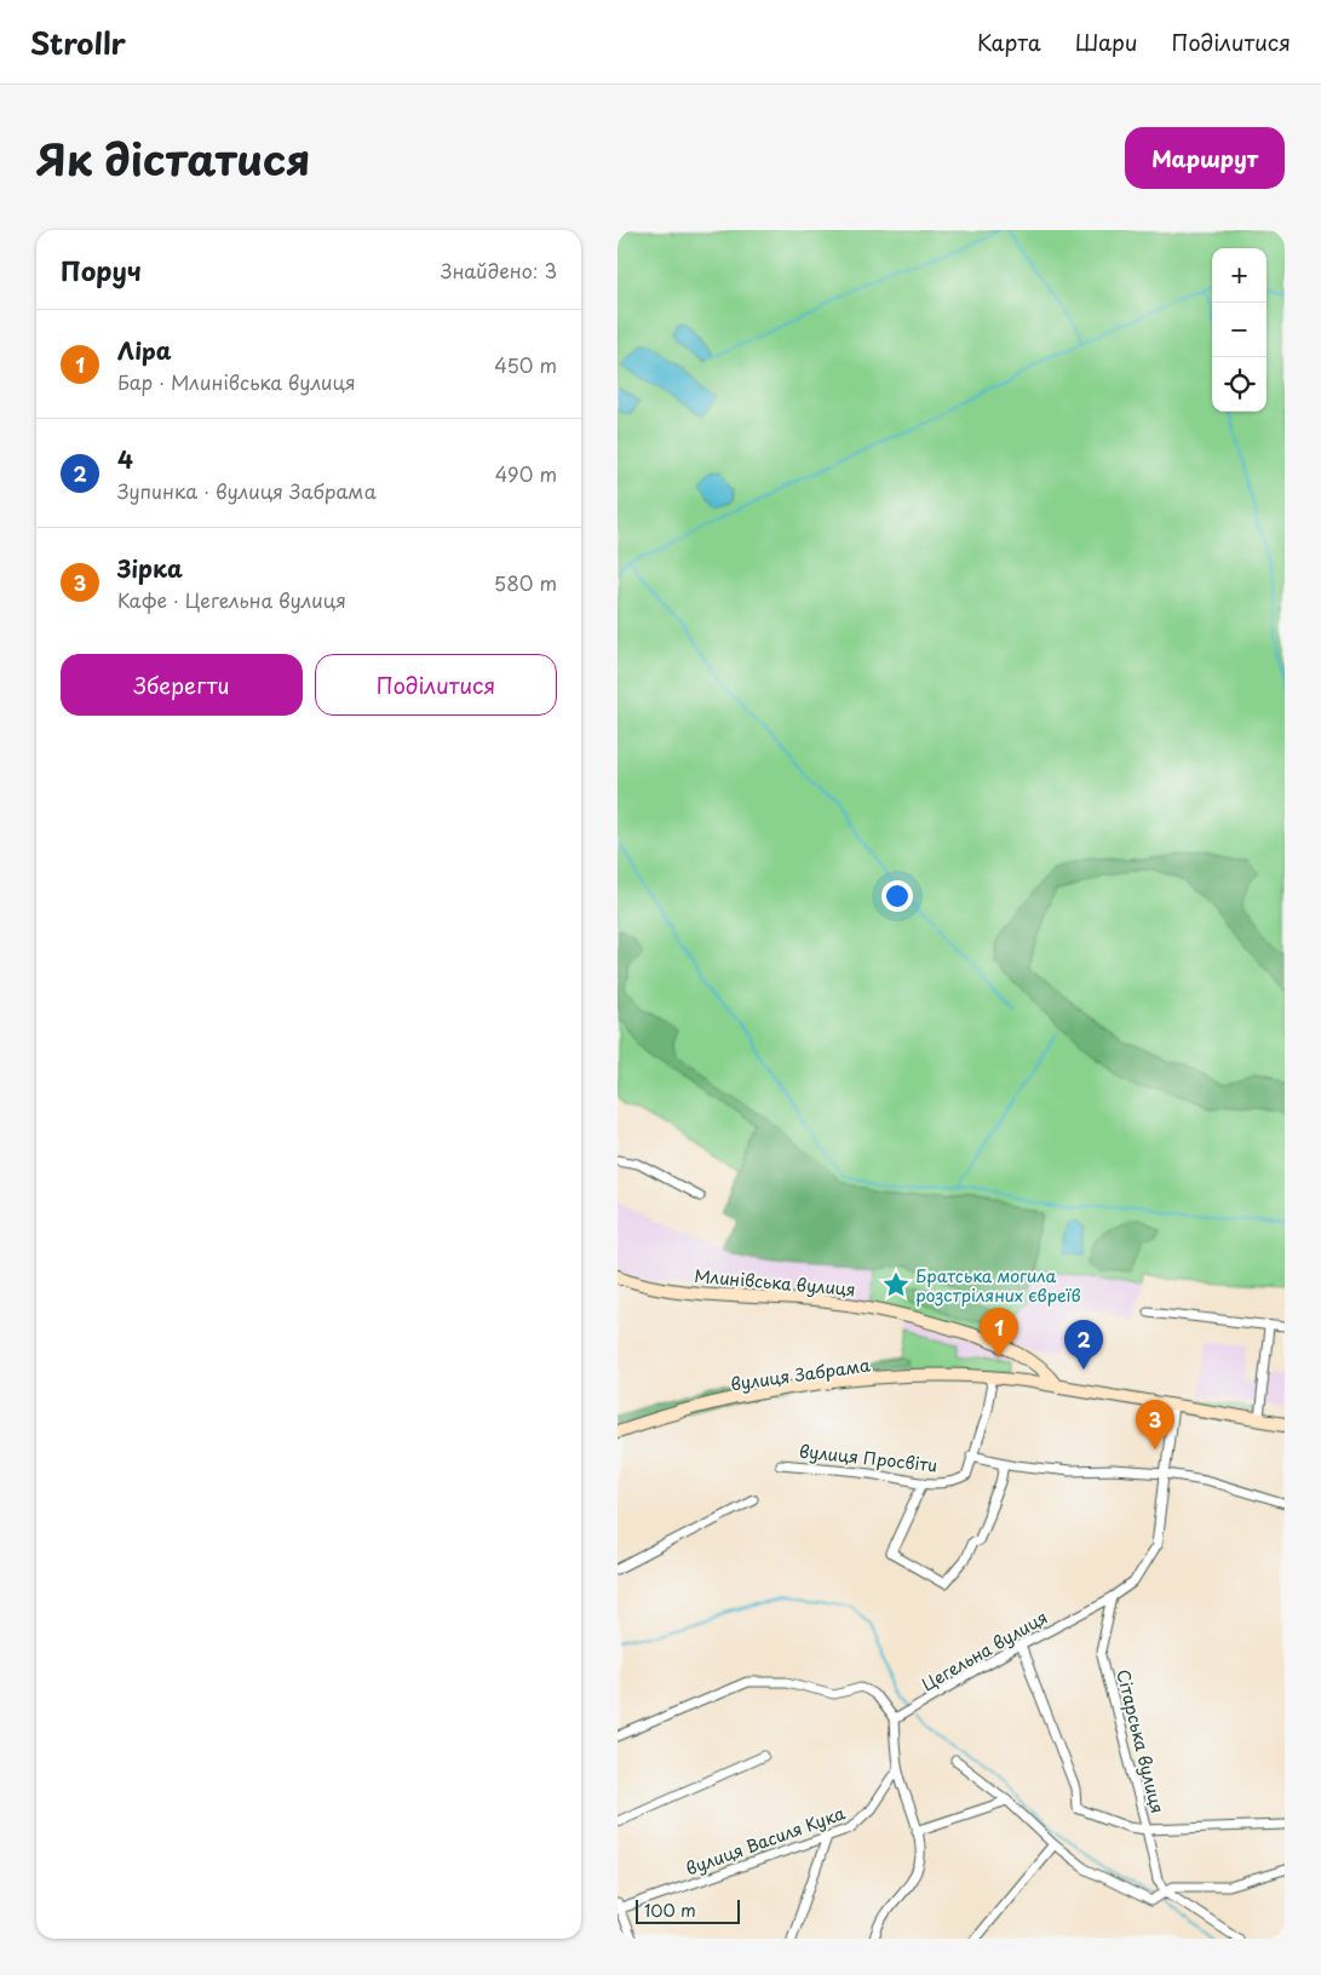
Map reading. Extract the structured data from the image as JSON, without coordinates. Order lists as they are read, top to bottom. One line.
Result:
{"streets":{"main road":["Млинівська вулиця","вулиця Забрама"],"street":["вулиця Просвіти","Цегельна вулиця","Сітарська вулиця","вулиця Василя Кука"]},"crossings":[["Млинівська вулиця","вулиця Забрама"],["вулиця Забрама","вулиця Просвіти"],["вулиця Забрама","Цегельна вулиця"],["Цегельна вулиця","Сітарська вулиця"]],"places":{"place":["Братська могила розстріляних євреїв"]},"scale_bar":"100 m","page":{"header":"Strollr","nav":["Карта","Шари","Поділитися"],"title":"Як дістатися","buttons":["Маршрут",["Зберегти","Поділитися"]],"heading":["Поруч","Знайдено: 3"],"map_buttons":["+","−"],"list":[{"mark":"1","name":"Ліра","note":"Бар · Млинівська вулиця","value":"450 m"},{"mark":"2","name":"4","note":"Зупинка · вулиця Забрама","value":"490 m"},{"mark":"3","name":"Зірка","note":"Кафе · Цегельна вулиця","value":"580 m"}],"pins":["1","2","3"],"scale":"100 m"}}
